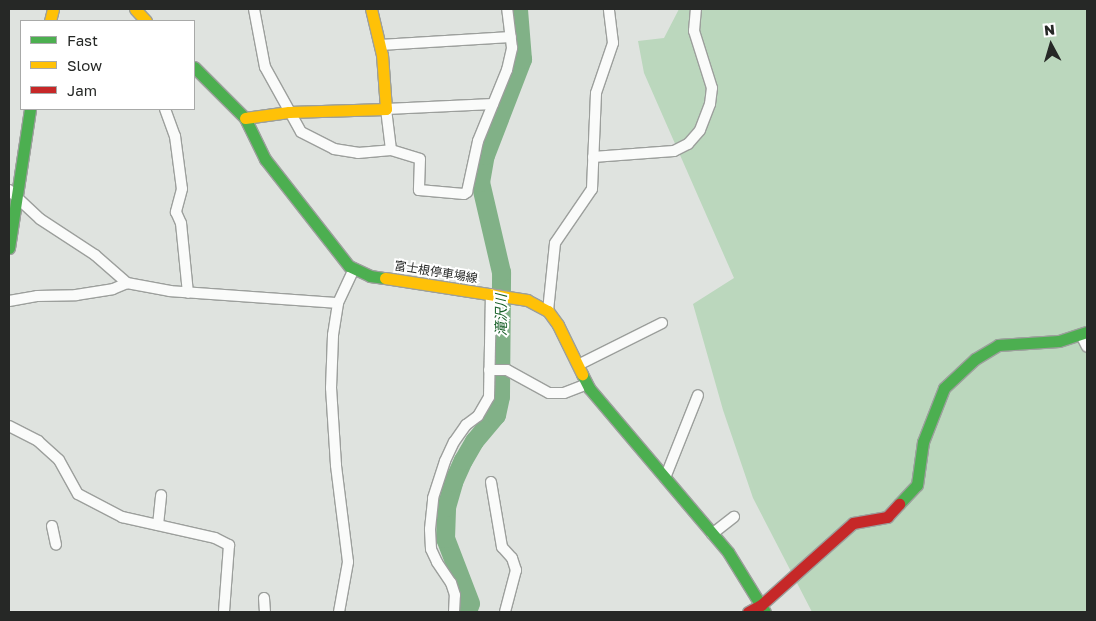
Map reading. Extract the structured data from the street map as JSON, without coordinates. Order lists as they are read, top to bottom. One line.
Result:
{"streets":{"street":["富士根停車場線"]},"water":["滝沢川"],"legend":["Fast","Slow","Jam"],"north":"top"}
